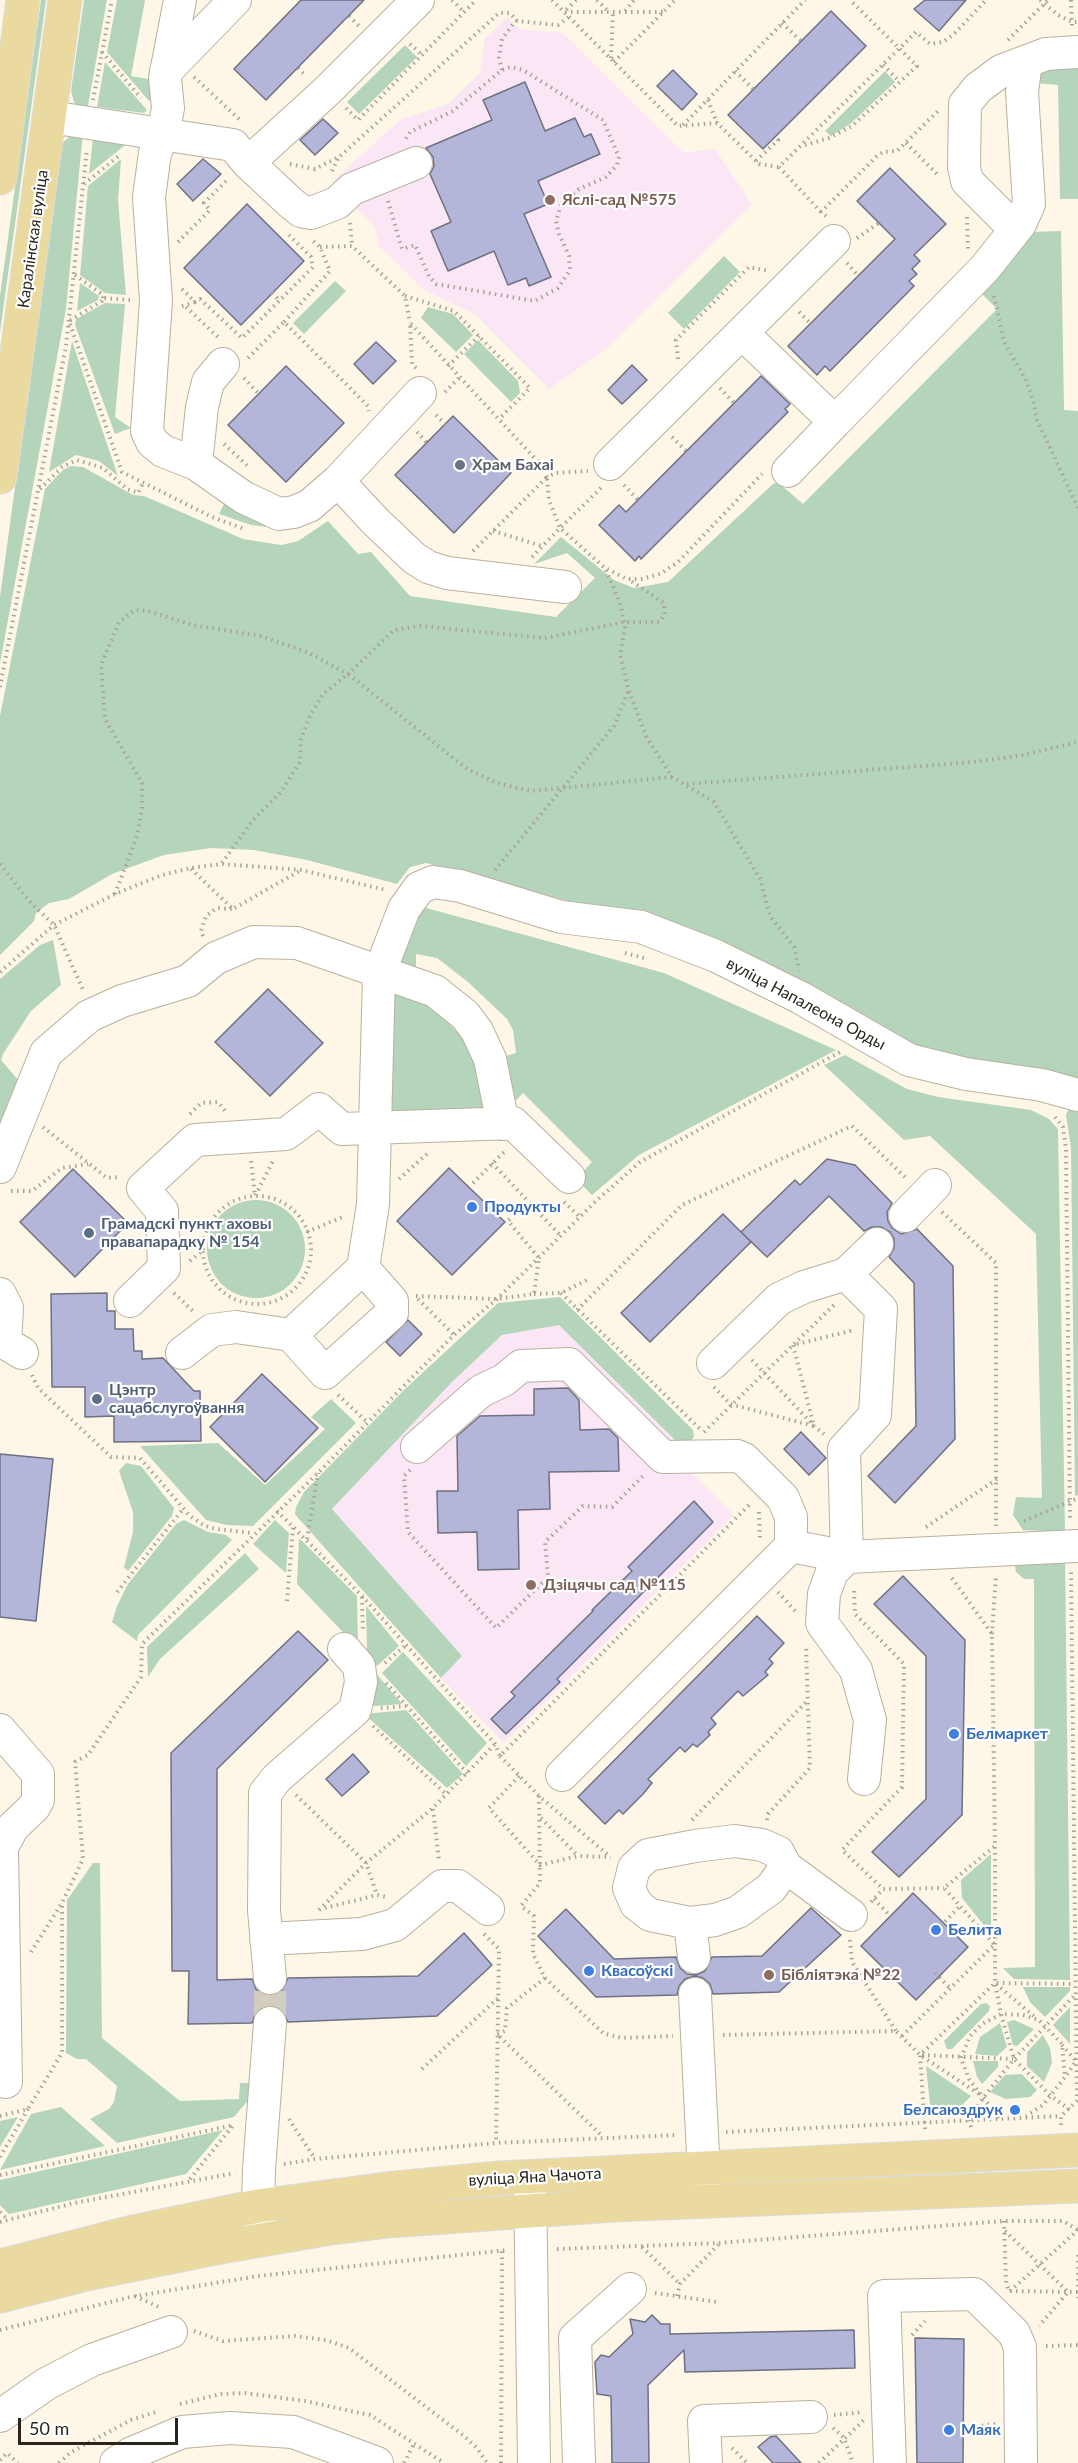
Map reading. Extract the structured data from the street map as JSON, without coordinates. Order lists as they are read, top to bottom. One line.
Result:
{"streets":{"main road":["Каралінская вуліца","вуліца Яна Чачота"],"street":["вуліца Напалеона Орды"]},"places":["Яслі-сад №575","Храм Бахаі","Продукты","Грамадскі пункт аховы правапарадку № 154","Цэнтр сацабслугоўвання","Дзіцячы сад №115","Белмаркет","Белита","Квасоўскі","Бібліятэка №22","Белсаюздрук","Маяк"],"scale_bar":"50 m"}
